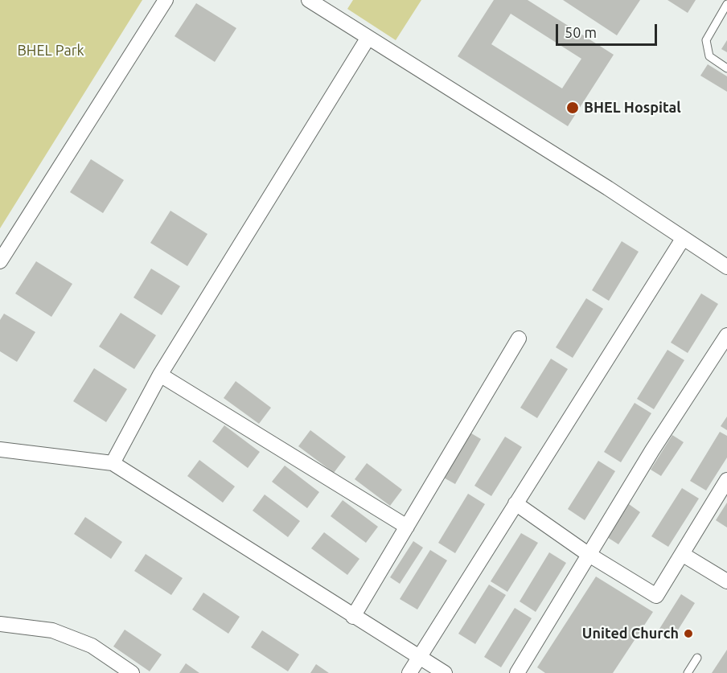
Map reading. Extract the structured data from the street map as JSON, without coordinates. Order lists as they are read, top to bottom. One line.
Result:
{"parks":["BHEL Park"],"places":["BHEL Hospital","United Church"],"scale_bar":"50 m"}
